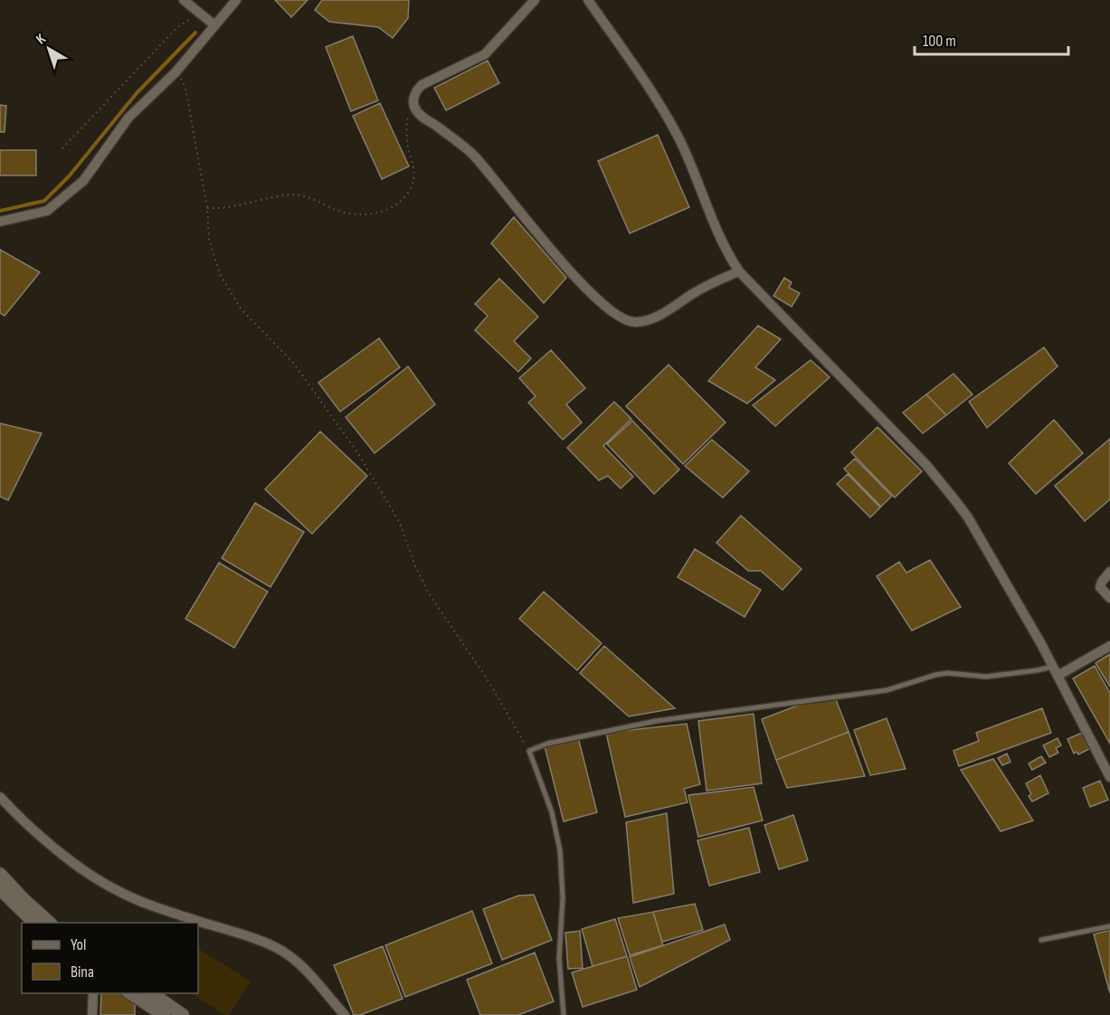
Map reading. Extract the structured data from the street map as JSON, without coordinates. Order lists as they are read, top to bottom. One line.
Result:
{"legend":["Yol","Bina"],"scale_bar":"100 m","north":"top left"}
